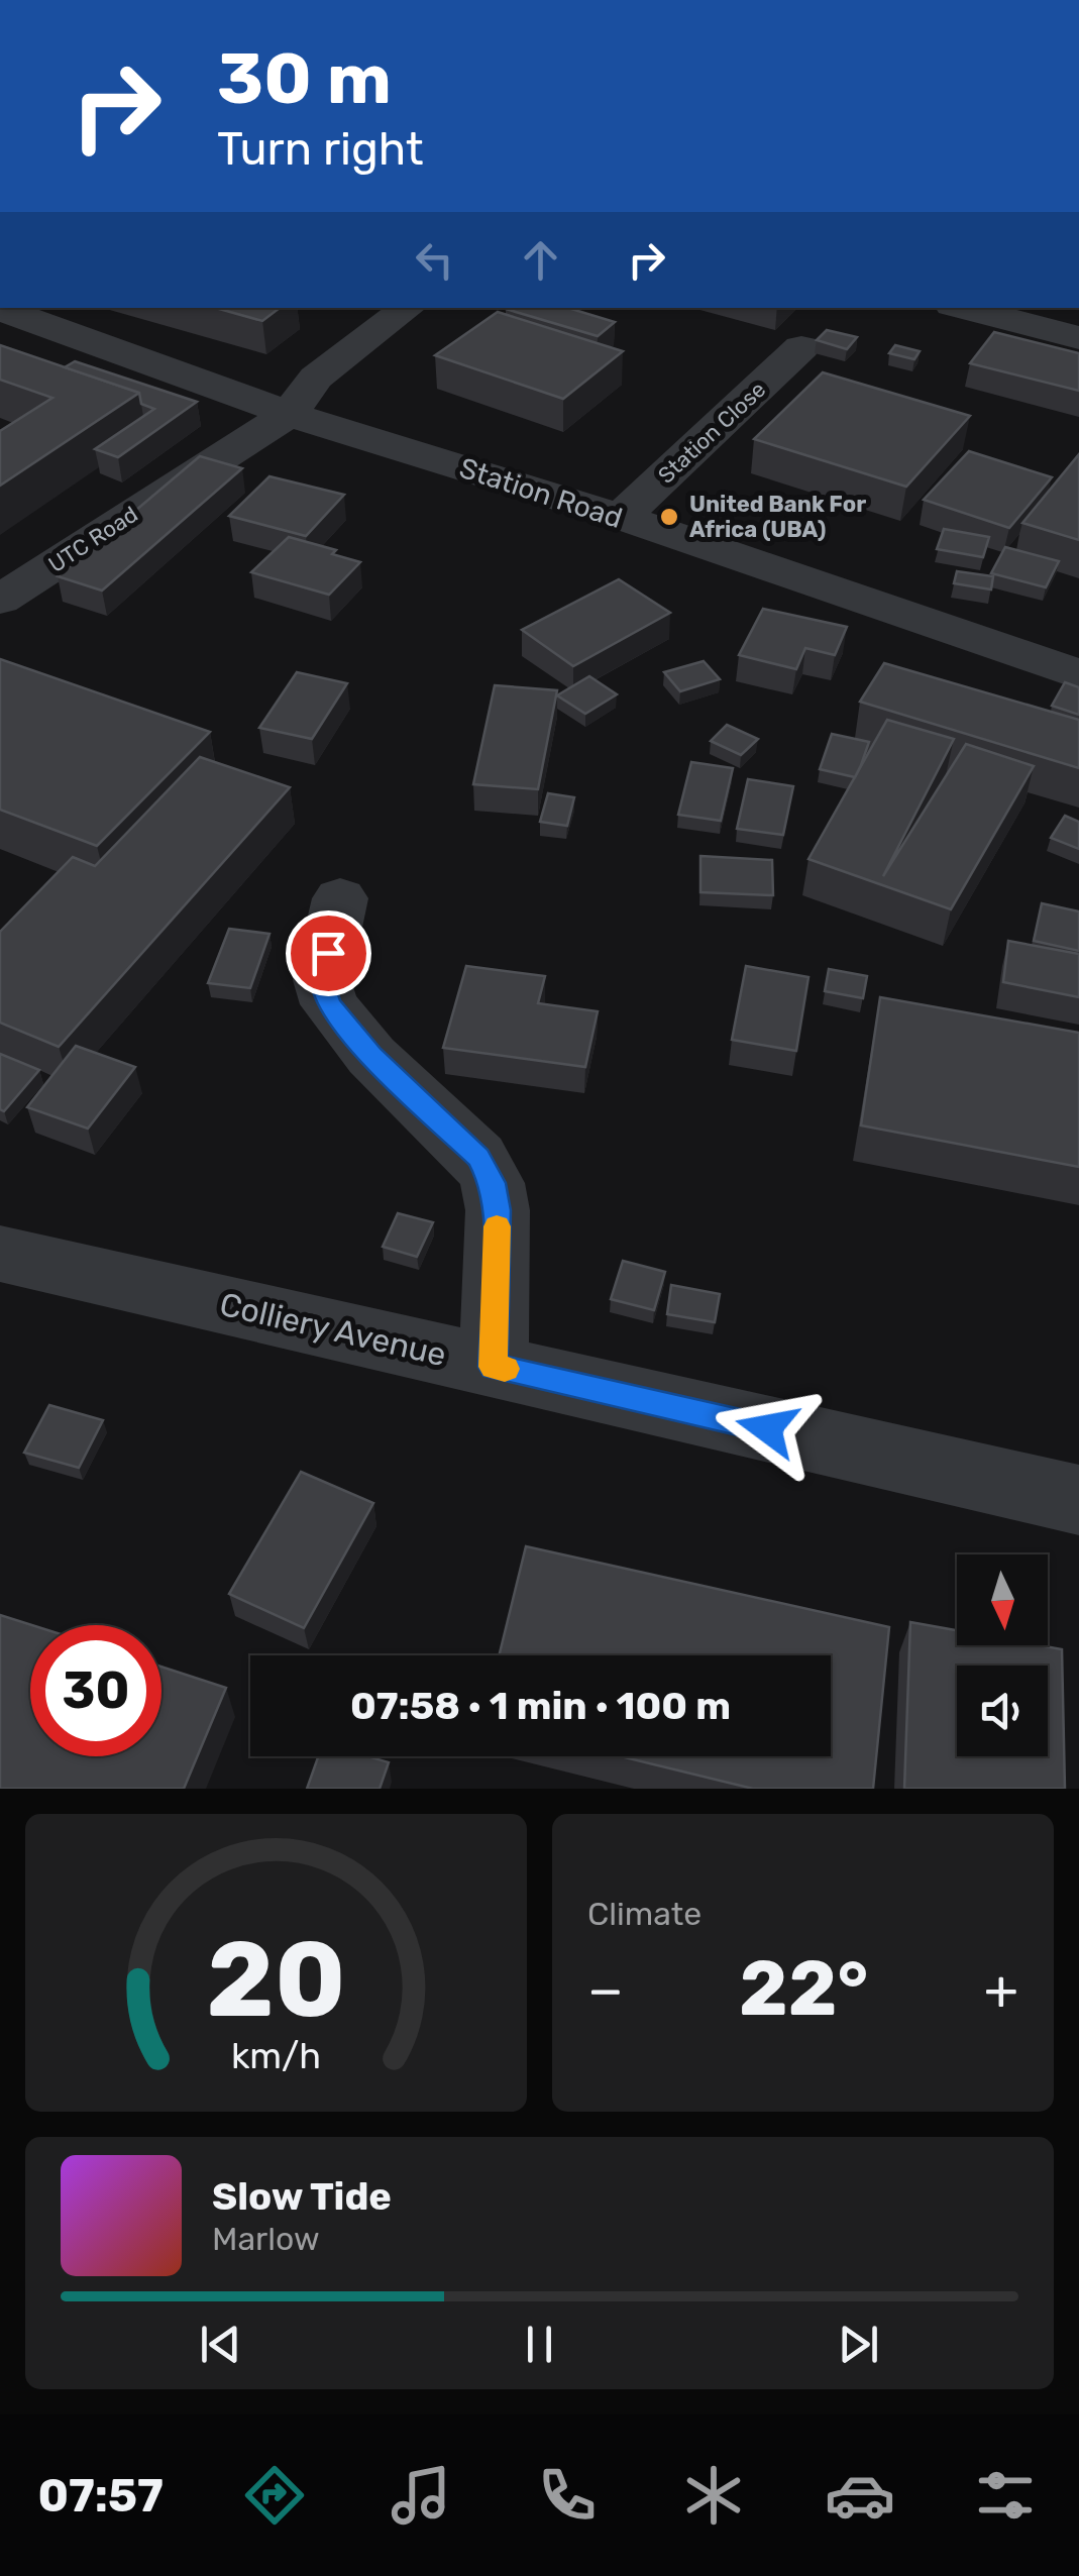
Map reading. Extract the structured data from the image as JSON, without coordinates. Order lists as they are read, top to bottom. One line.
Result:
{"streets":{"street":["Station Close","Station Road","UTC Road","Colliery Avenue"]},"crossings":[["Station Close","Station Road"],["Station Road","UTC Road"]],"places":["United Bank For Africa (UBA)"],"north":"bottom","page":{"turn":["30 m","Turn right"],"limit":"30","trip":"07:58 · 1 min · 100 m","tile":"Climate","heat":["−","22°","+"],"song":["Slow Tide","Marlow"],"tabs":"07:57","gauge":["20","km/h"]}}
